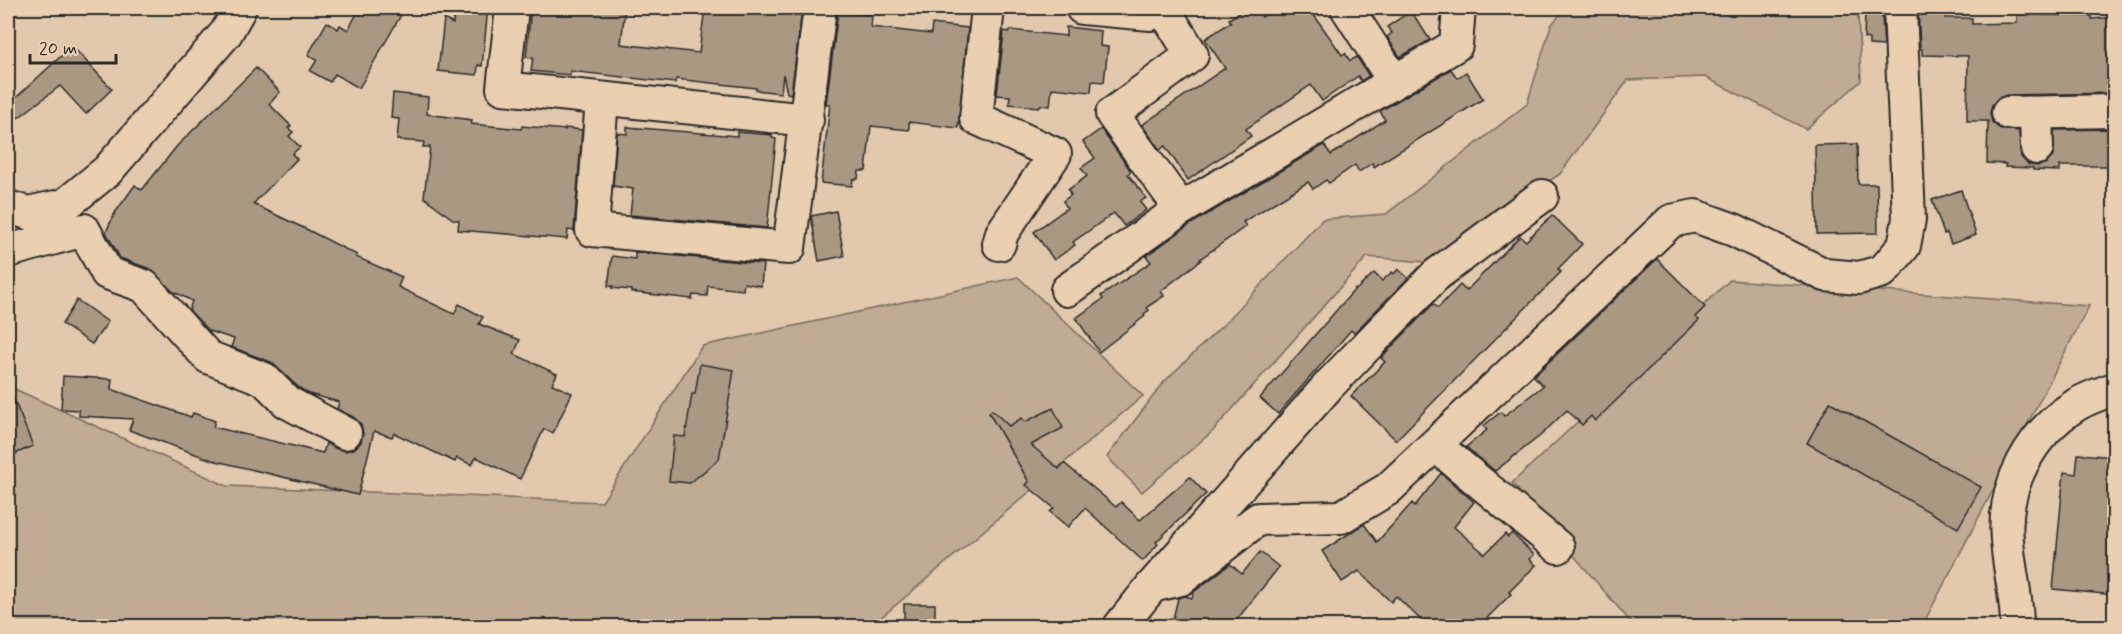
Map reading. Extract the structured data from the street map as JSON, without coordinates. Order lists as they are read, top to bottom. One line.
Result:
{"scale_bar":"20 m"}
